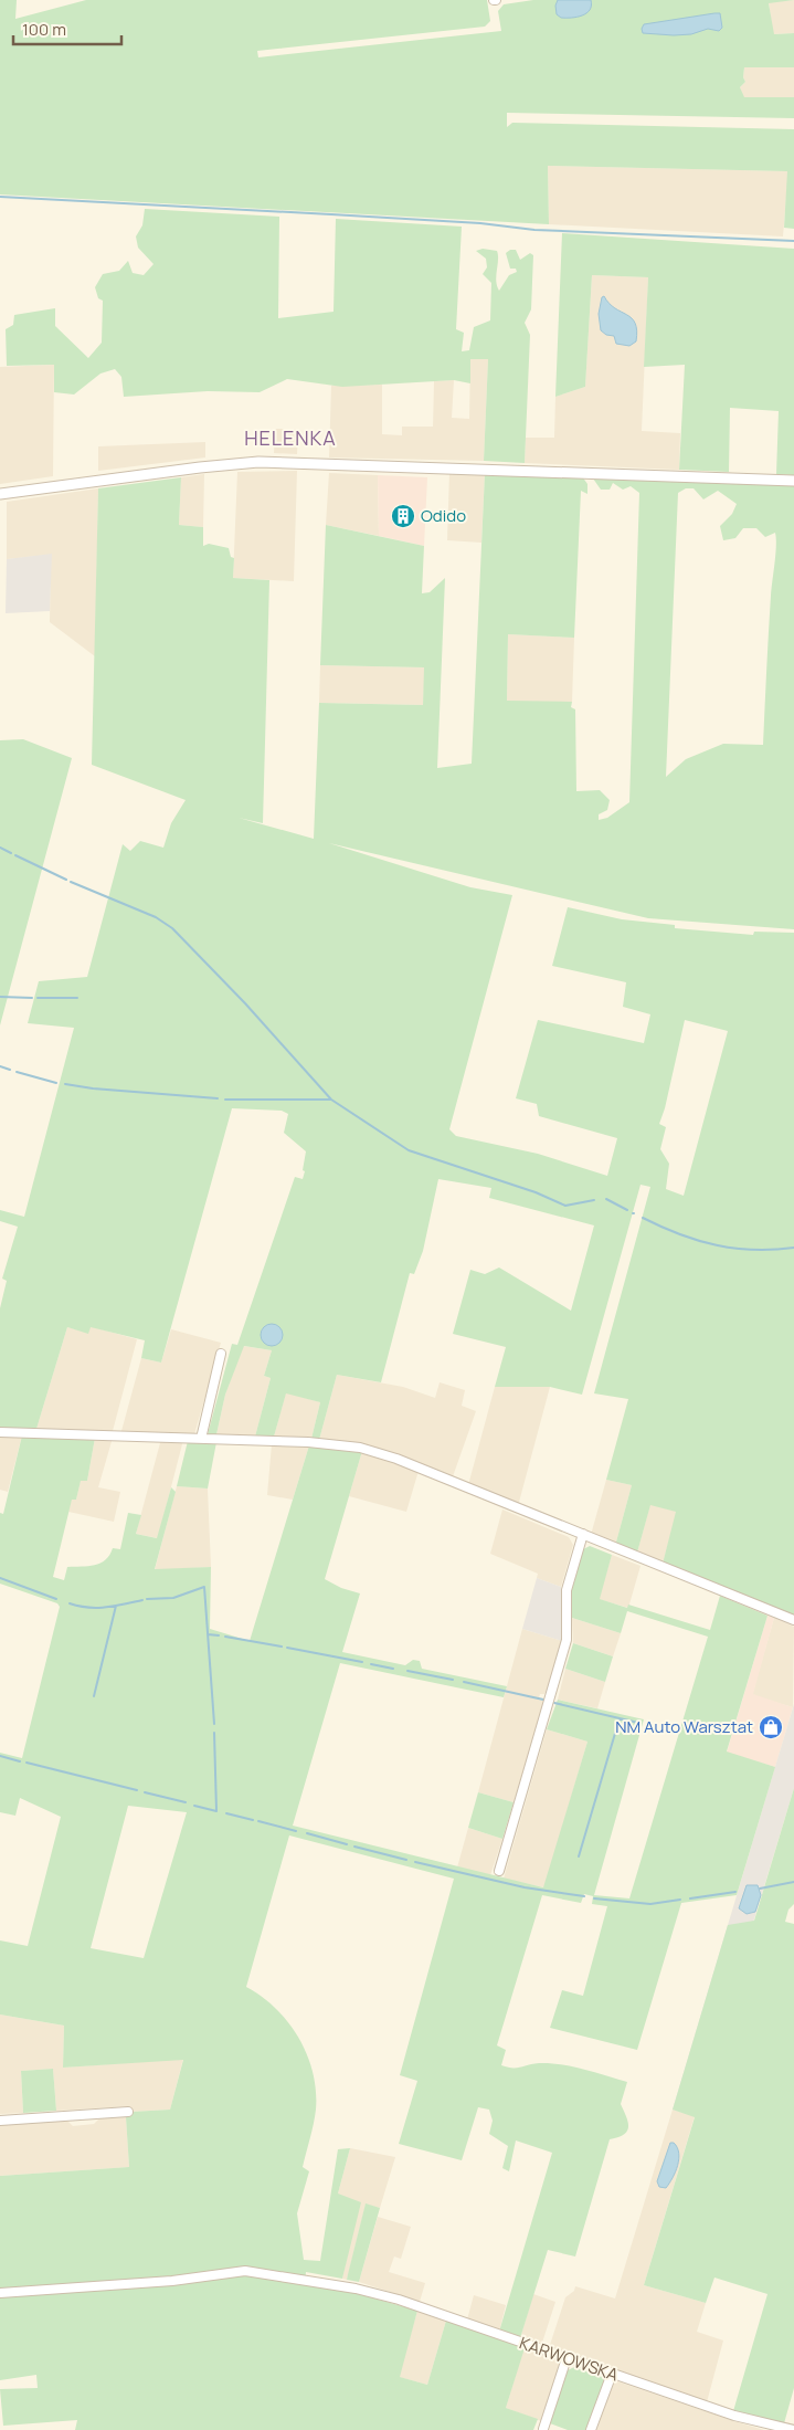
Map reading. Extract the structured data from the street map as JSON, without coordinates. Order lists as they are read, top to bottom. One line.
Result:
{"streets":{"street":["KARWOWSKA"]},"districts":["HELENKA"],"places":{"building":["Odido"],"shop":["NM Auto Warsztat"]},"scale_bar":"100 m"}
